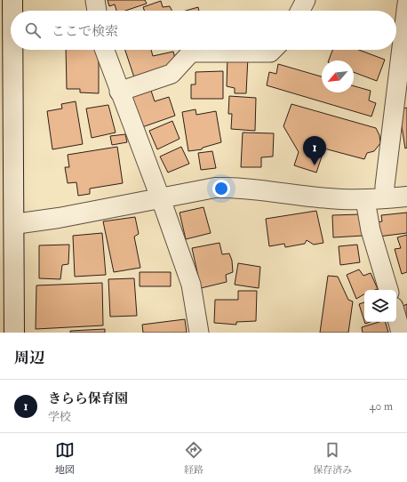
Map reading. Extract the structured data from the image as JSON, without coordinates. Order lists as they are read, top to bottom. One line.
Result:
{"north":"bottom left","page":{"search":"ここで検索","pins":"1","heading":"周辺","list":[{"mark":"1","name":"きらら保育園","note":"学校","value":"40 m"}],"nav":["地図","経路","保存済み"]}}
